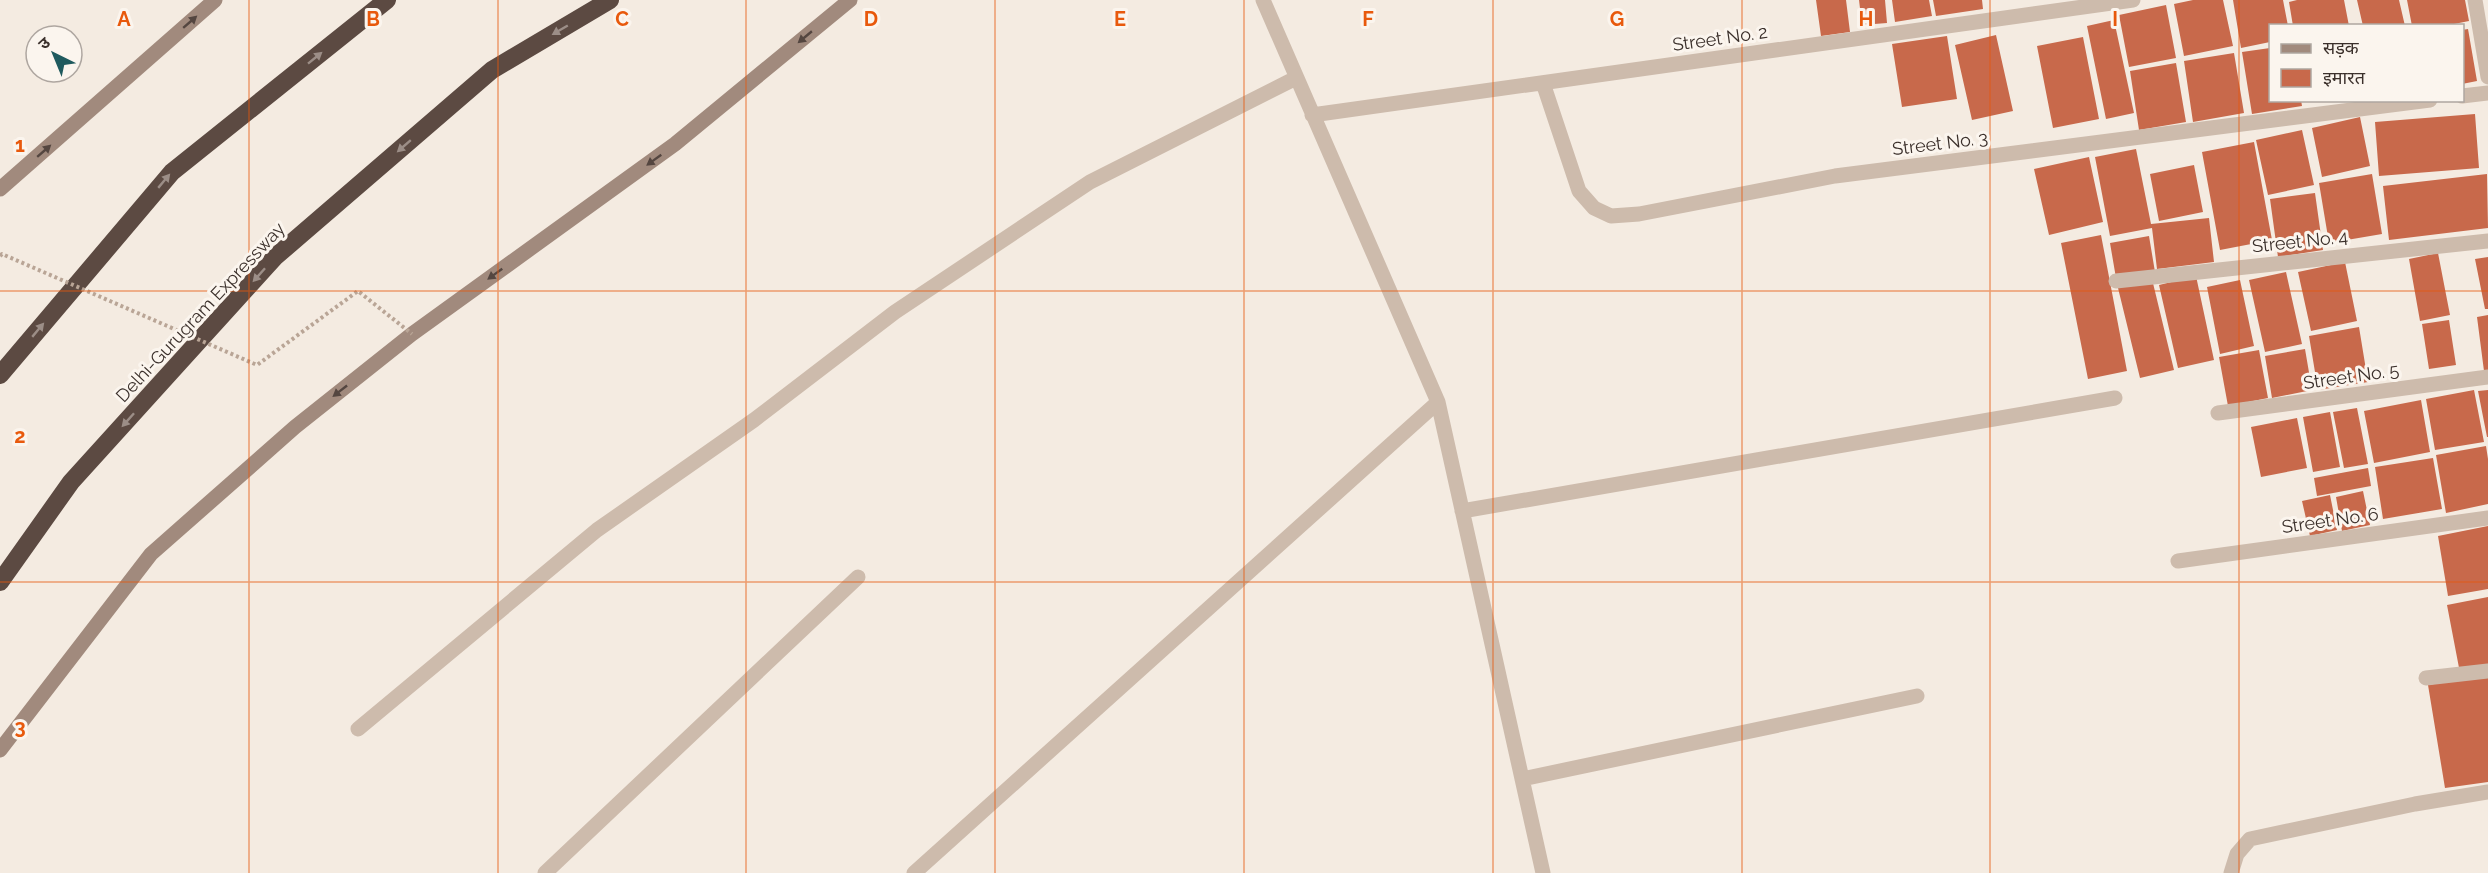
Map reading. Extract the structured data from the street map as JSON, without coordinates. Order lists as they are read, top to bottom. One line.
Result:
{"streets":{"highway":["Delhi-Gurugram Expressway"],"street":["Street No. 2","Street No. 3","Street No. 4","Street No. 5","Street No. 6"]},"crossings":[["Street No. 2","Street No. 3"]],"legend":["सड़क","इमारत"],"north":"top left","grid":{"columns":["A","B","C","D","E","F","G","H","I"],"rows":["1","2","3"]}}
